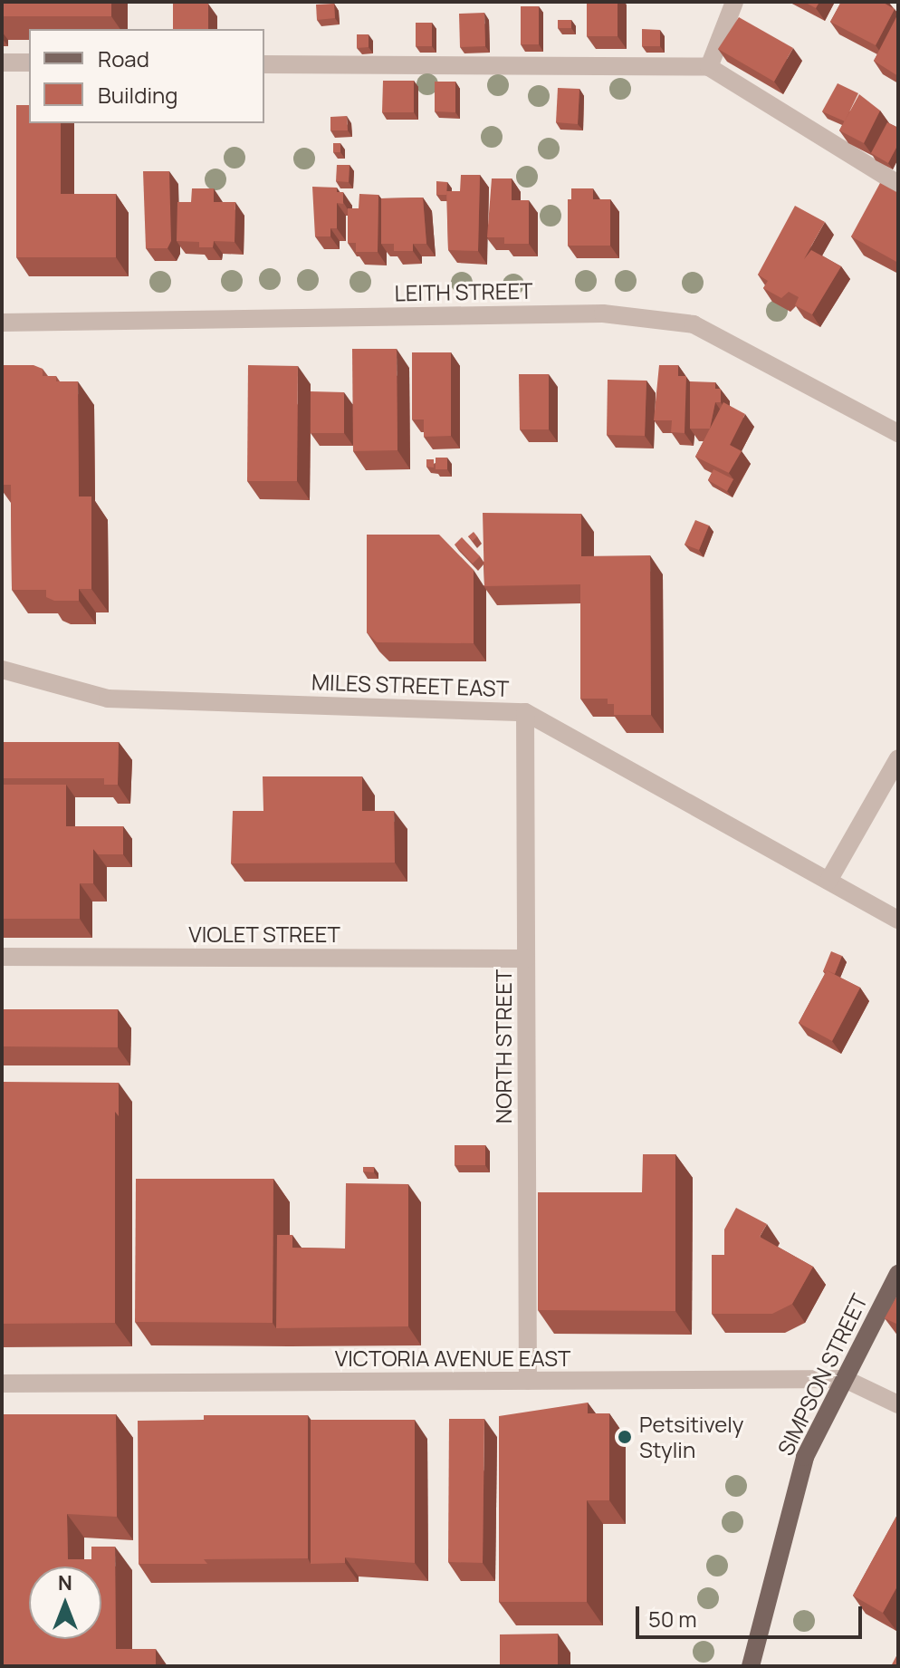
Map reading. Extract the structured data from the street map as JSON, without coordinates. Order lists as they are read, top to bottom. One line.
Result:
{"streets":{"main road":["SIMPSON STREET"],"street":["LEITH STREET","MILES STREET EAST","VIOLET STREET","NORTH STREET","VICTORIA AVENUE EAST"]},"crossings":[["MILES STREET EAST","NORTH STREET"],["VIOLET STREET","NORTH STREET"],["NORTH STREET","VICTORIA AVENUE EAST"],["VICTORIA AVENUE EAST","SIMPSON STREET"]],"places":["Petsitively Stylin"],"legend":["Road","Building"],"scale_bar":"50 m","north":"top"}
